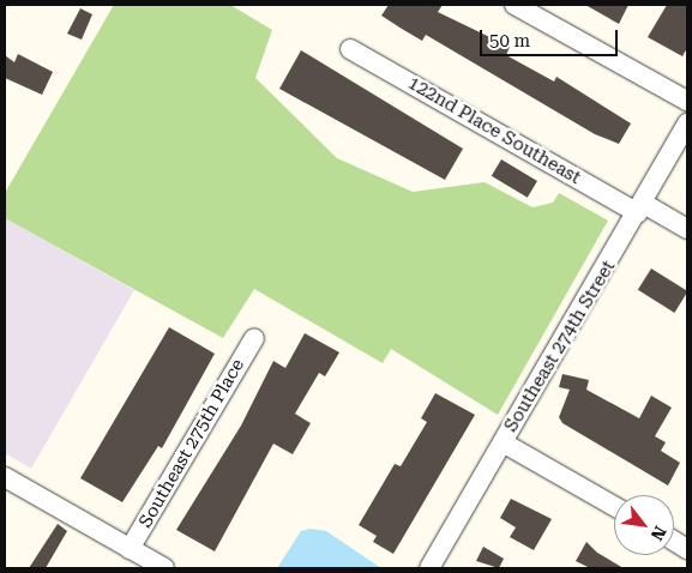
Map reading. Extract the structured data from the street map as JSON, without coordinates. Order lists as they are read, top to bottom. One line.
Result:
{"streets":{"street":["122nd Place Southeast","Southeast 274th Street","Southeast 275th Place"]},"crossings":[["122nd Place Southeast","Southeast 274th Street"]],"scale_bar":"50 m","north":"bottom right"}
